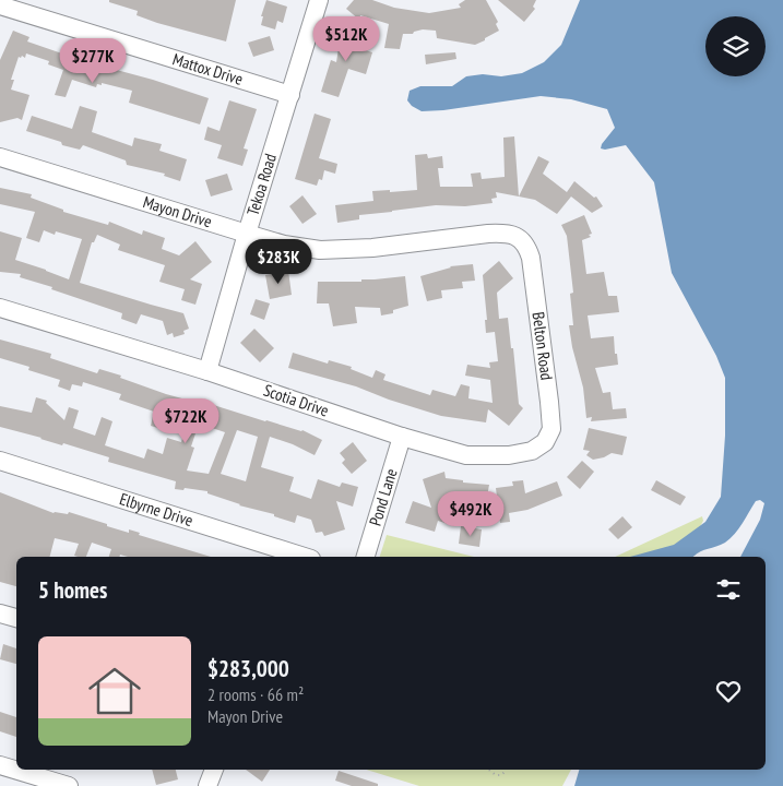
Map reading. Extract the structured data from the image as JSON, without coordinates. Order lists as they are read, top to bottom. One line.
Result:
{"streets":{"street":["Mattox Drive","Tekoa Road","Mayon Drive","Belton Road","Scotia Drive","Pond Lane","Elbyrne Drive"]},"crossings":[["Mattox Drive","Tekoa Road"],["Tekoa Road","Mayon Drive"],["Tekoa Road","Scotia Drive"],["Mayon Drive","Belton Road"],["Belton Road","Scotia Drive"],["Scotia Drive","Pond Lane"]],"page":{"price":["$512K","$277K","$283K","$722K","$492K"],"heading":"5 homes","list":[{"name":"$283,000","note":"2 rooms · 66 m² · Mayon Drive"}]}}
